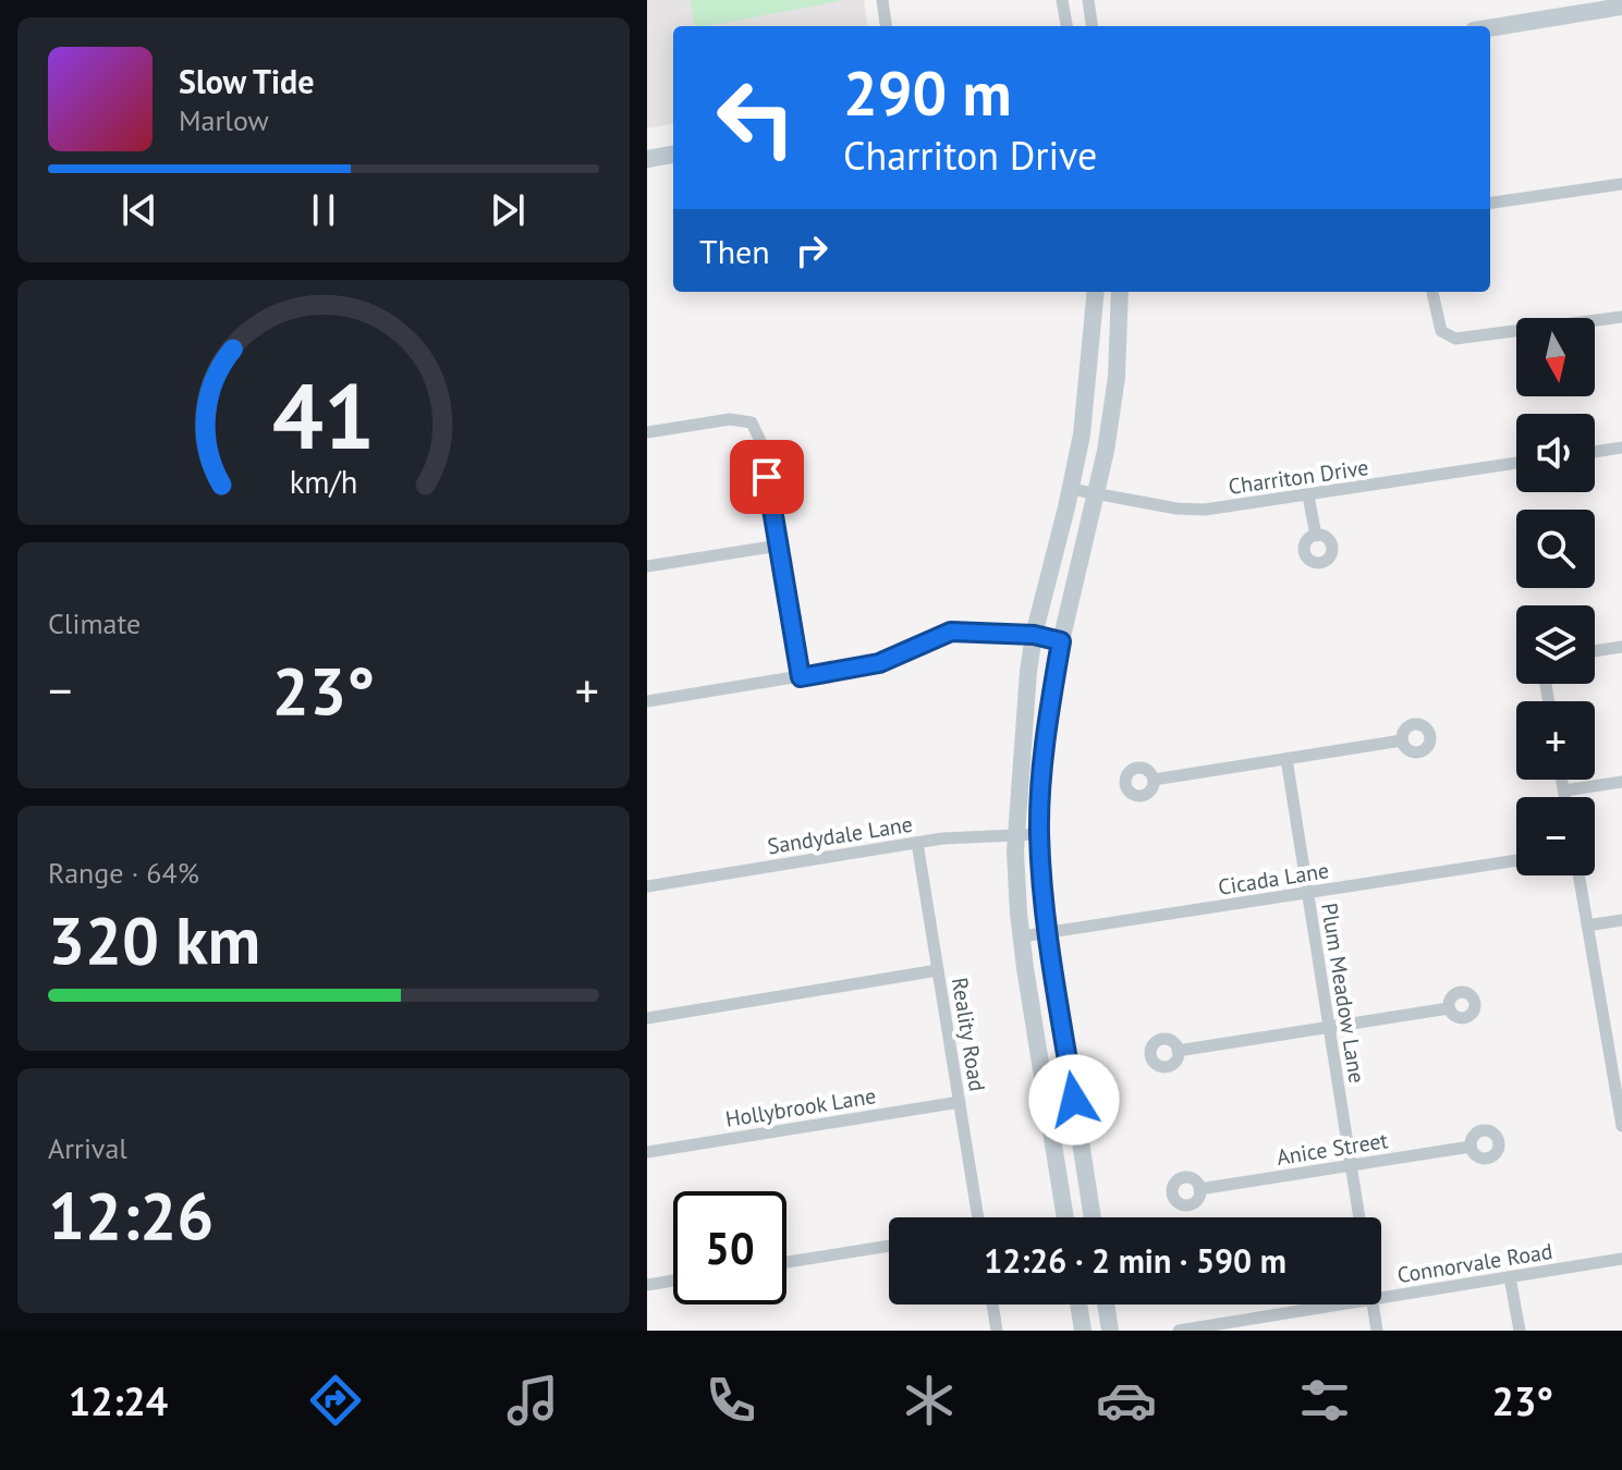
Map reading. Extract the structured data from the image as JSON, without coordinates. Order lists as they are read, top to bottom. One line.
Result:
{"streets":{"street":["Charriton Drive","Sandydale Lane","Cicada Lane","Plum Meadow Lane","Reality Road","Hollybrook Lane","Anice Street","Connorvale Road"]},"crossings":[["Sandydale Lane","Reality Road"],["Cicada Lane","Plum Meadow Lane"],["Plum Meadow Lane","Anice Street"],["Reality Road","Hollybrook Lane"]],"north":"bottom","page":{"turn":["290 m","Charriton Drive"],"song":["Slow Tide","Marlow"],"then":"Then","map_buttons":["+","−"],"tile":["Climate",["Range · 64%","320 km"],["Arrival","12:26"]],"heat":["−","23°","+"],"limit":"50","trip":"12:26 · 2 min · 590 m","tabs":["12:24","23°"],"gauge":["41","km/h"]}}
